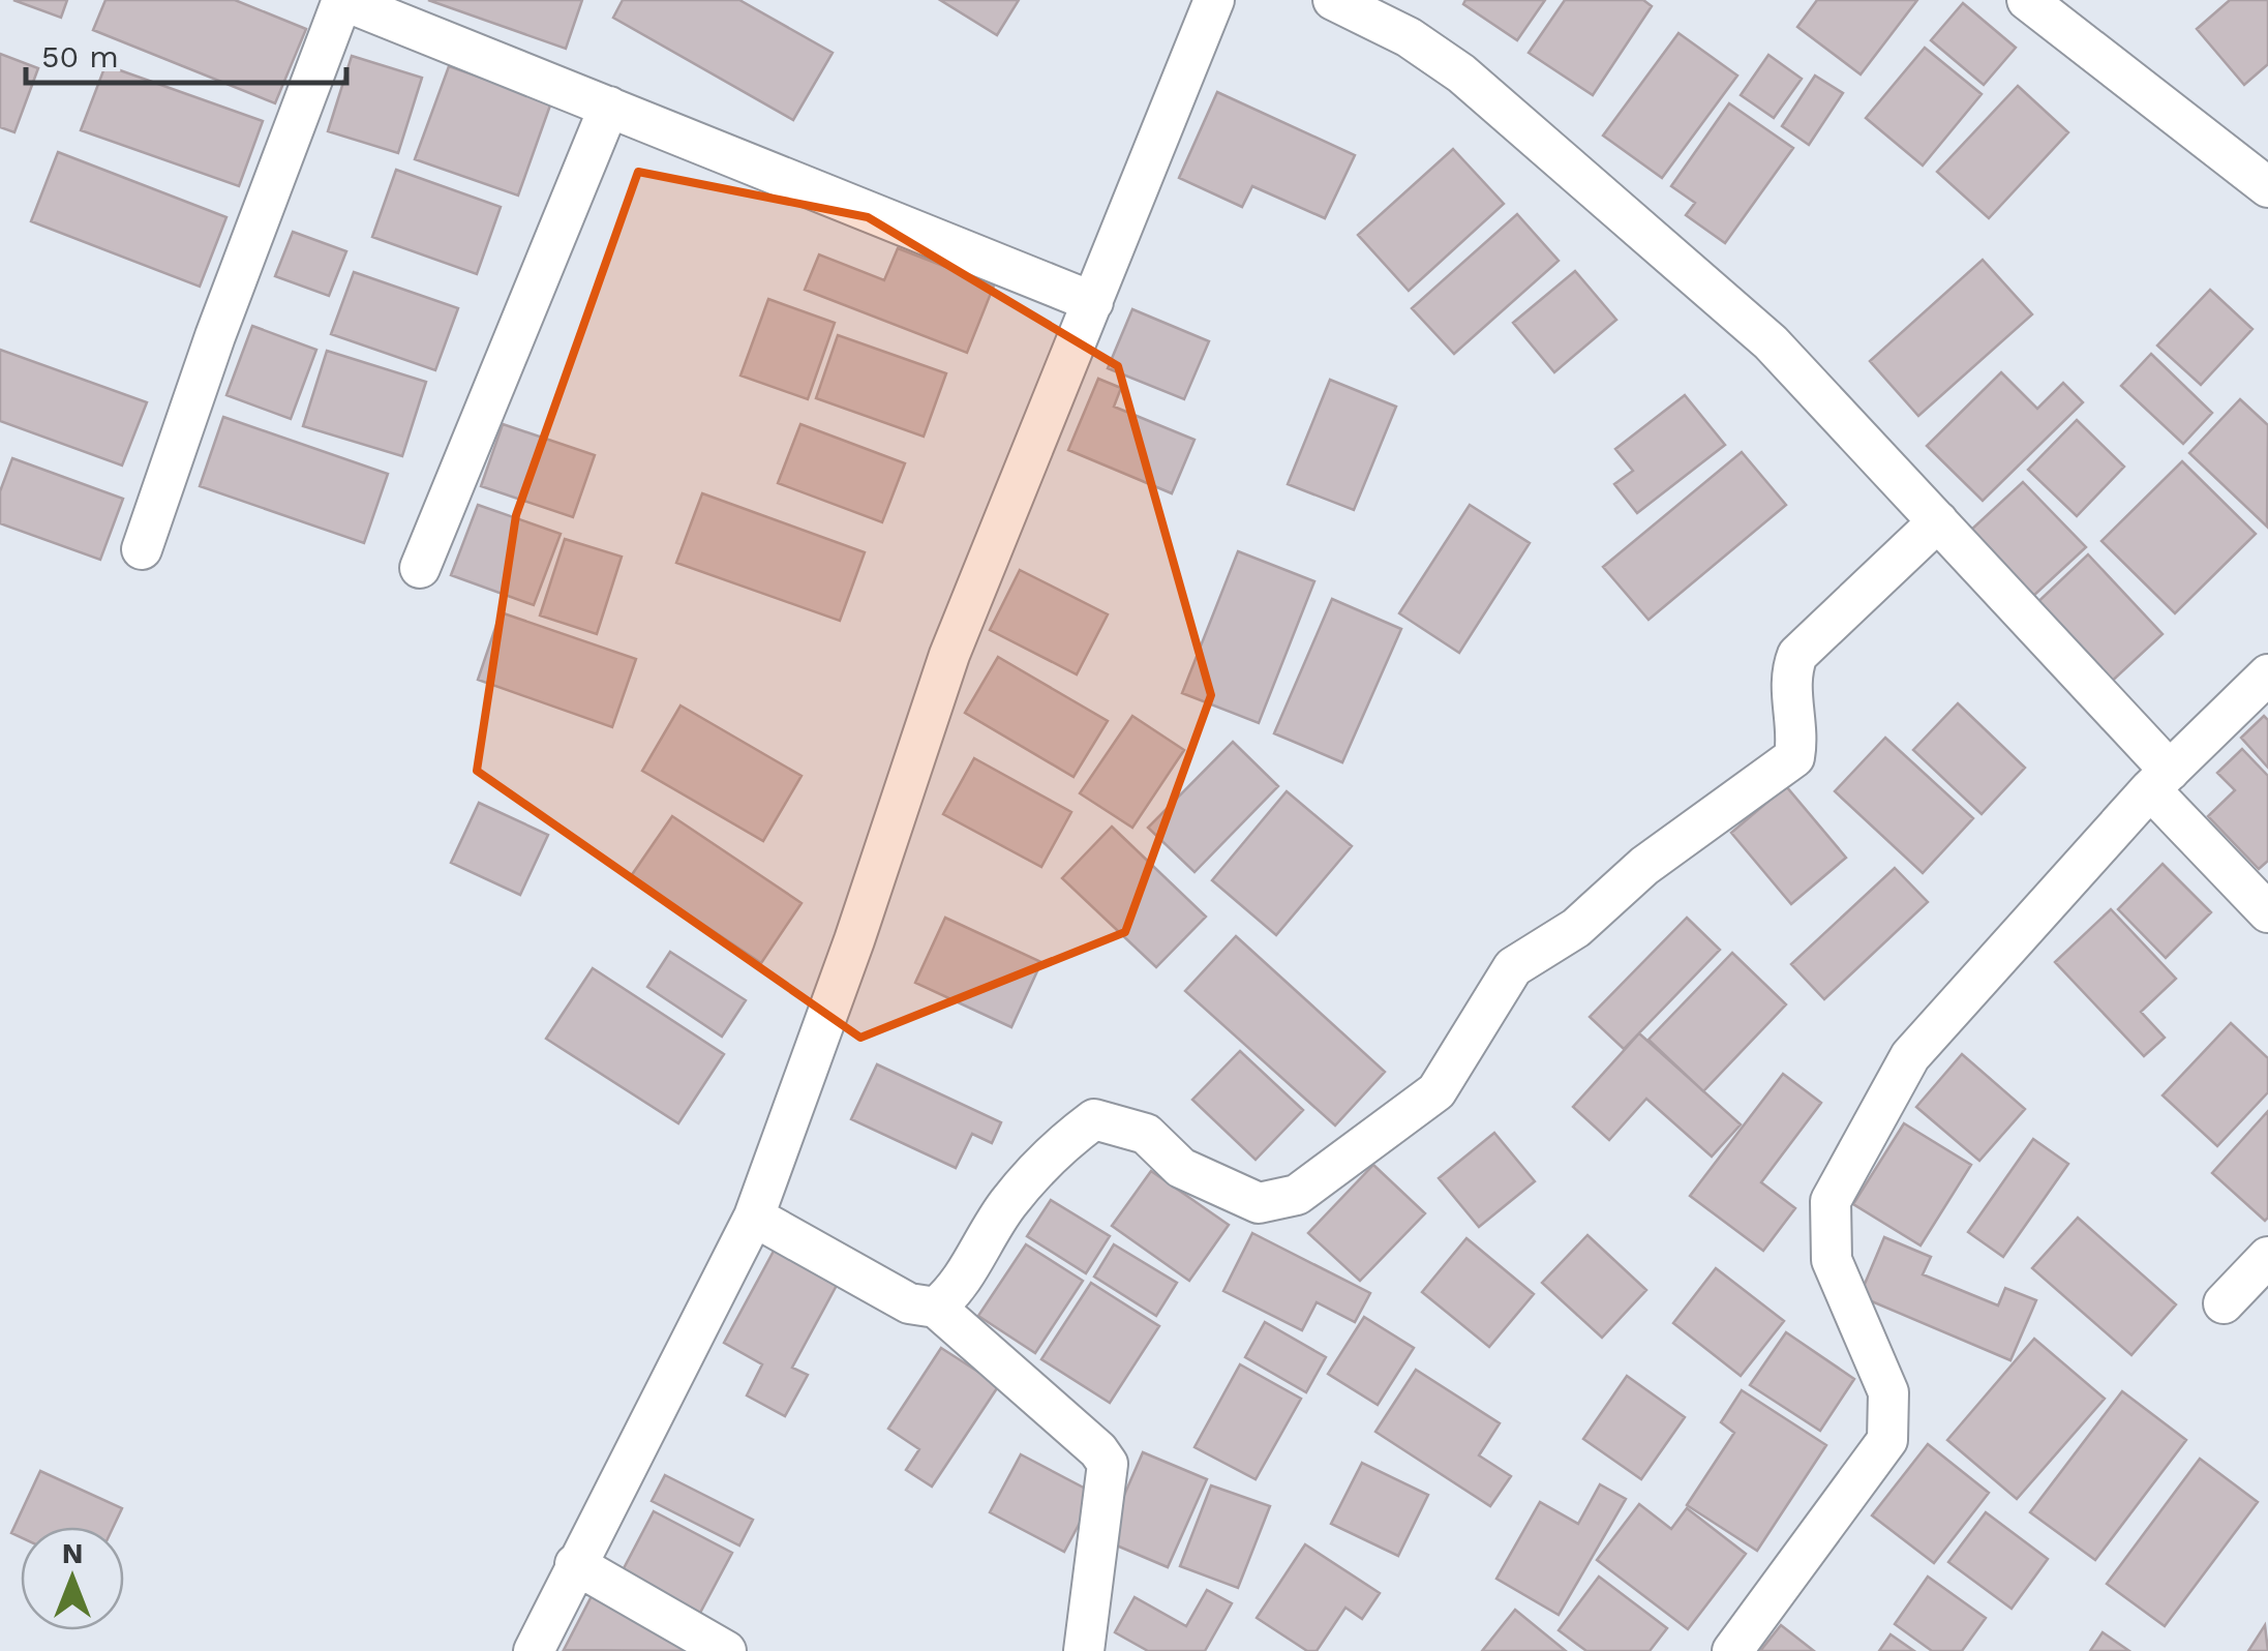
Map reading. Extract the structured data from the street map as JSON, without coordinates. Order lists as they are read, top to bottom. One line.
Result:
{"scale_bar":"50 m","north":"top"}
